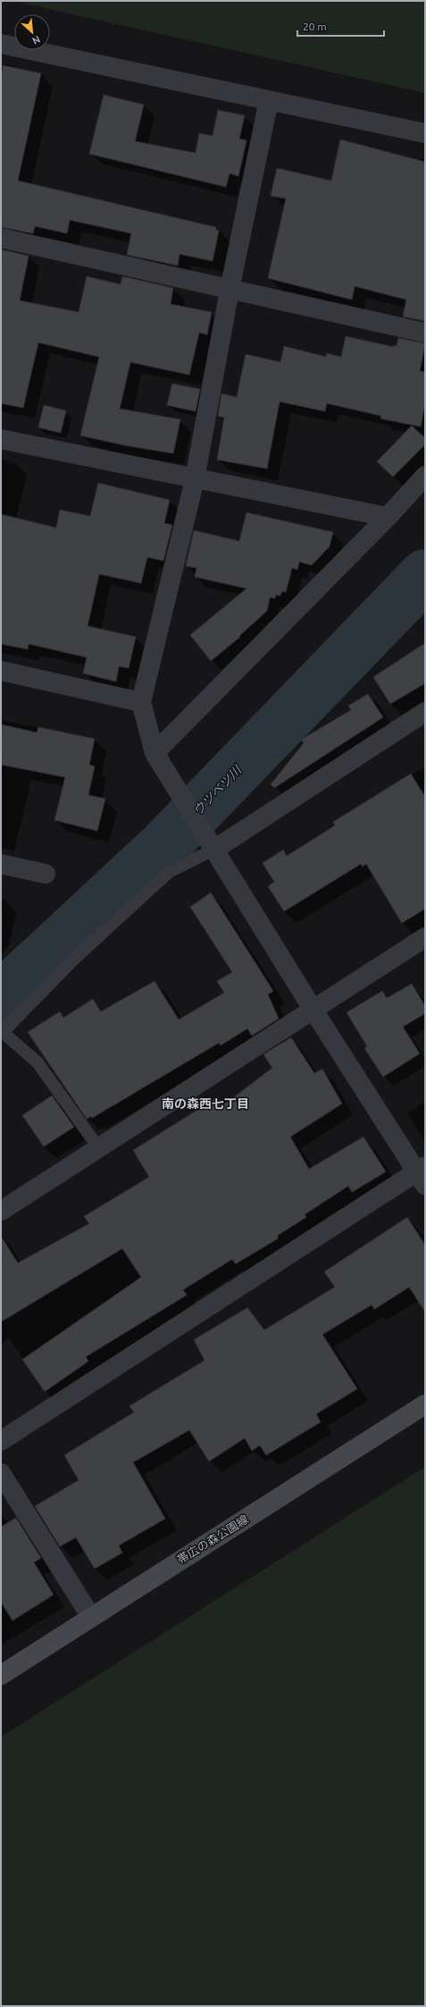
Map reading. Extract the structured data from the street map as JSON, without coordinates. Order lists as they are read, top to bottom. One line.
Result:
{"streets":{"main road":["帯広の森公園線"]},"districts":["南の森西七丁目"],"water":["ウツベツ川"],"scale_bar":"20 m","north":"bottom right"}
